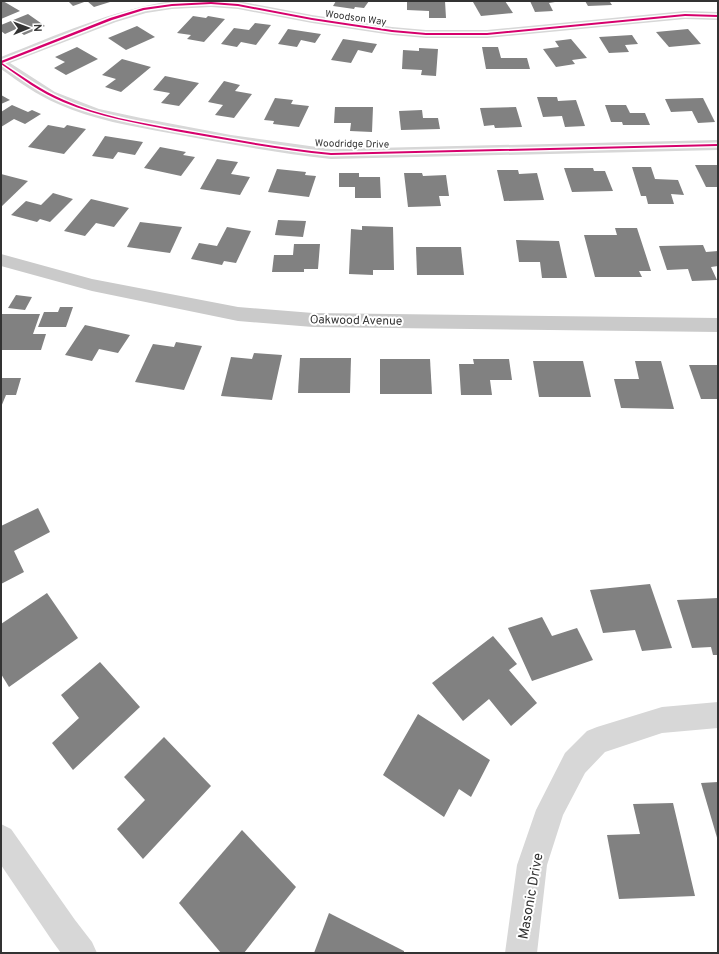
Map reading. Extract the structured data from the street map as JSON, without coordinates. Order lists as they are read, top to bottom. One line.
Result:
{"streets":{"main road":["Oakwood Avenue"],"street":["Woodson Way","Woodridge Drive","Masonic Drive"]},"crossings":[["Woodson Way","Woodridge Drive"]],"north":"right"}
